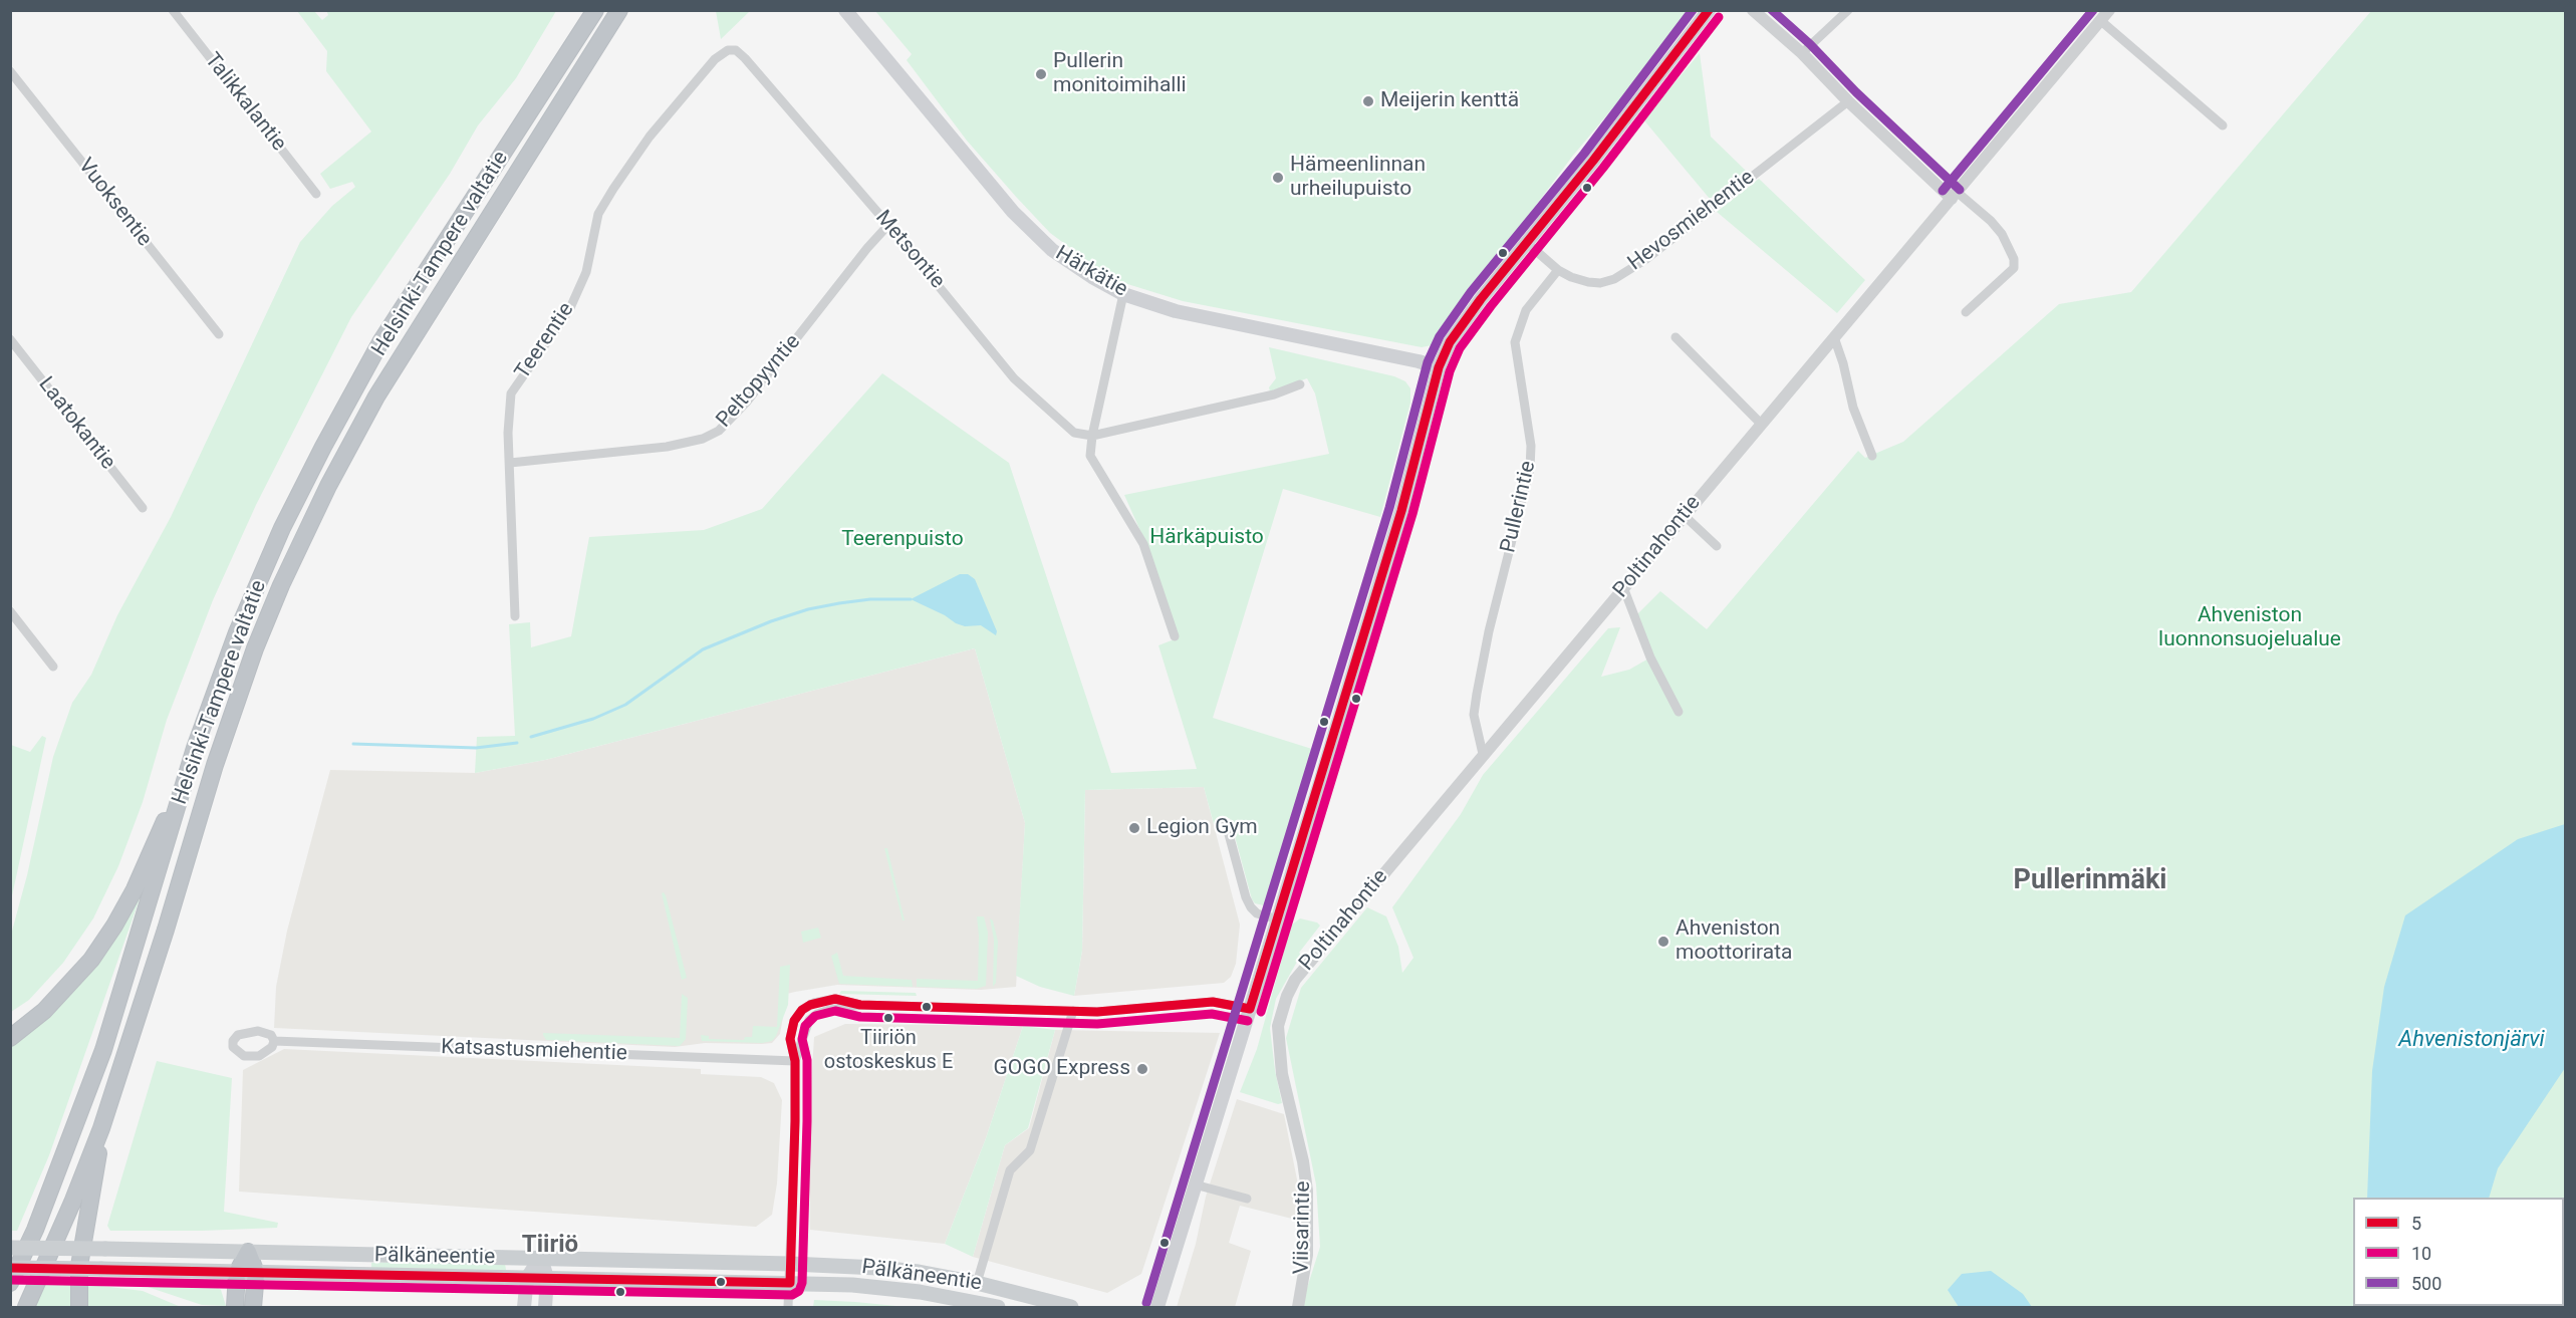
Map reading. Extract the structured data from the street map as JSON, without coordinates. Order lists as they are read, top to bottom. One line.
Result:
{"streets":{"highway":["Helsinki-Tampere valtatie"],"main road":["Härkätie","Pälkäneentie"],"street":["Talikkalantie","Vuoksentie","Hevosmiehentie","Metsontie","Teerentie","Peltopyyntie","Laatokantie","Pullerintie","Poltinahontie","Katsastusmiehentie","Viisarintie"]},"crossings":[["Hevosmiehentie","Pullerintie"],["Metsontie","Teerentie"],["Metsontie","Peltopyyntie"],["Teerentie","Peltopyyntie"],["Pullerintie","Poltinahontie"],["Poltinahontie","Viisarintie"]],"districts":["Pullerinmäki","Tiiriö"],"water":["Ahvenistonjärvi"],"parks":["Härkäpuisto","Teerenpuisto","Ahveniston luonnonsuojelualue"],"places":["Pullerin monitoimihalli","Meijerin kenttä","Hämeenlinnan urheilupuisto","Legion Gym","Ahveniston moottorirata","Tiiriön ostoskeskus E","GOGO Express"],"lines":["transit line 5","transit line 500","transit line 10"],"legend":["5","10","500"]}
